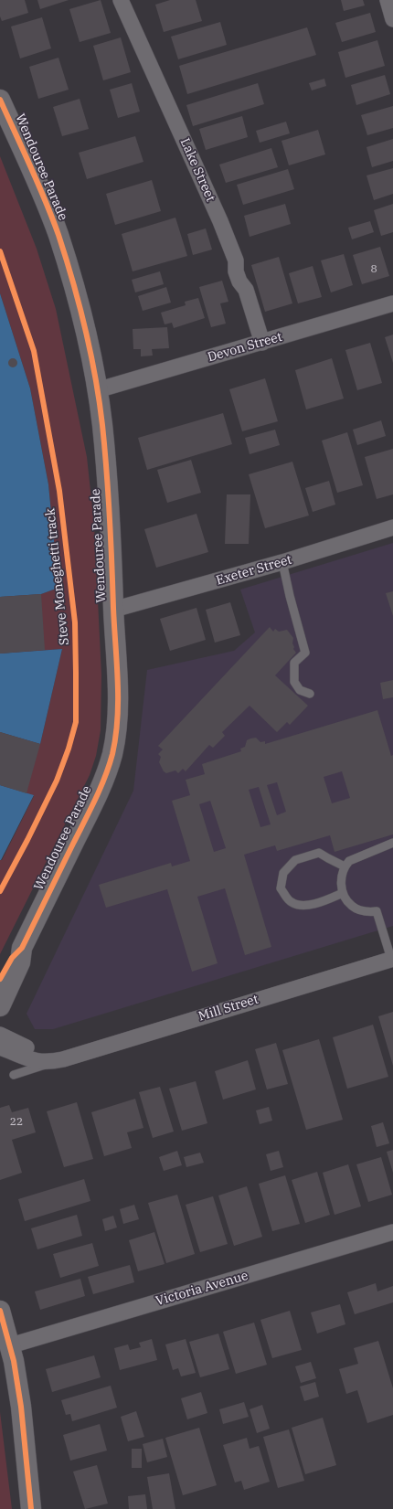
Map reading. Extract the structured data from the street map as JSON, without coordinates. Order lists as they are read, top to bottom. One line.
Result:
{"streets":{"street":["Wendouree Parade","Lake Street","Devon Street","Exeter Street","Mill Street","Victoria Avenue"],"cycle path":["Steve Moneghetti track"]},"crossings":[["Wendouree Parade","Devon Street"],["Wendouree Parade","Exeter Street"],["Lake Street","Devon Street"]],"house_numbers":["8","22"]}
